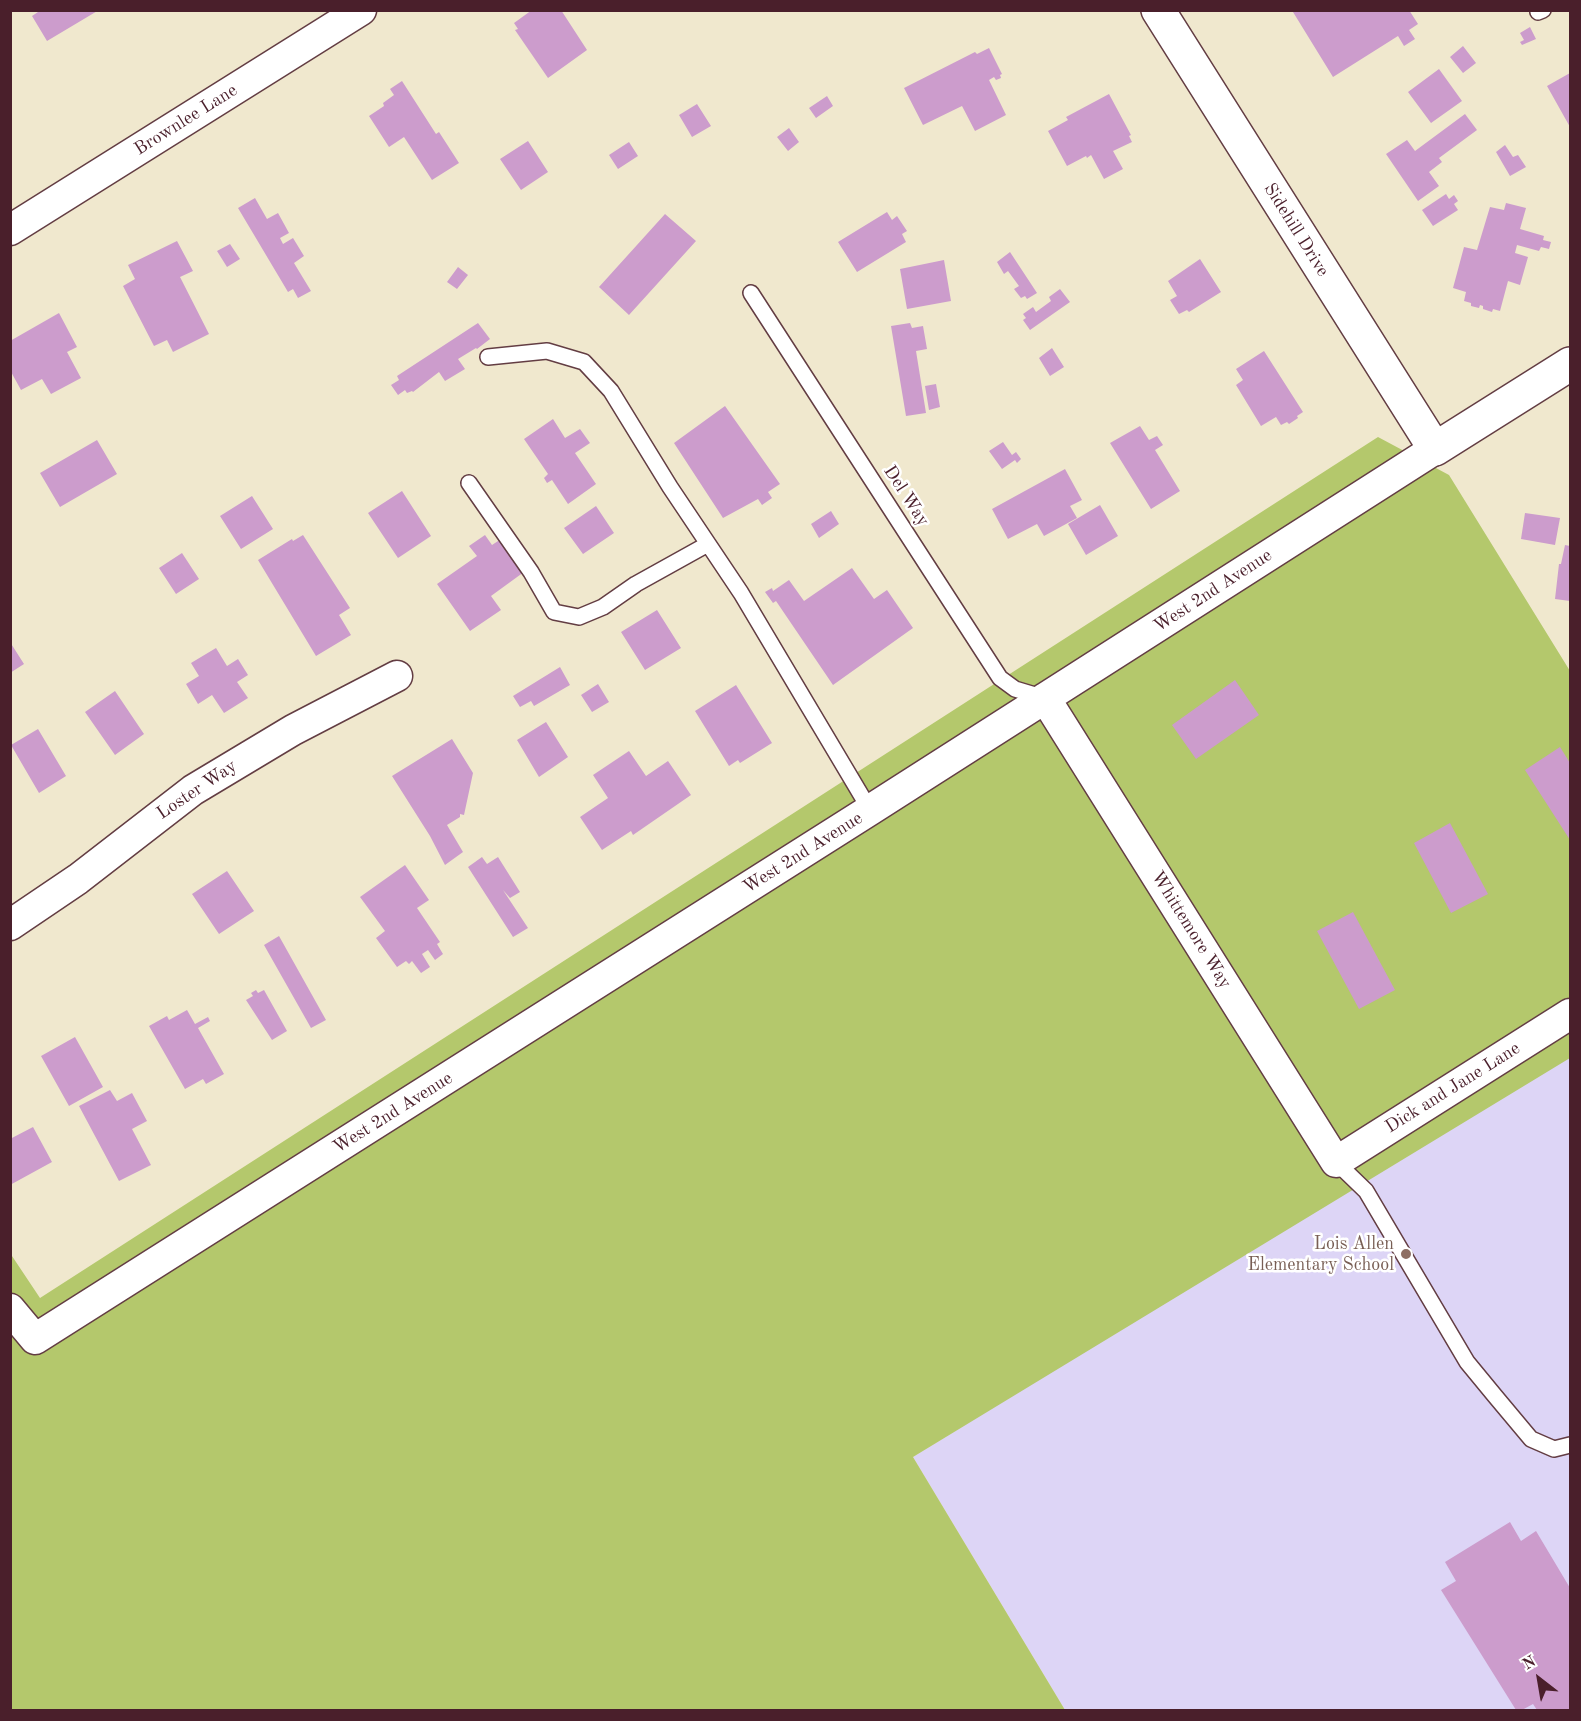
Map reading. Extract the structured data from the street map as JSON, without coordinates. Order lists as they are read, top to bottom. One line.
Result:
{"streets":{"street":["Brownlee Lane","Sidehill Drive","West 2nd Avenue","Loster Way","Whittemore Way","Dick and Jane Lane"],"lane":["Del Way"]},"crossings":[["Sidehill Drive","West 2nd Avenue"],["Del Way","West 2nd Avenue"],["Del Way","Whittemore Way"],["West 2nd Avenue","Whittemore Way"],["Whittemore Way","Dick and Jane Lane"]],"places":["Lois Allen Elementary School"],"north":"top left"}
